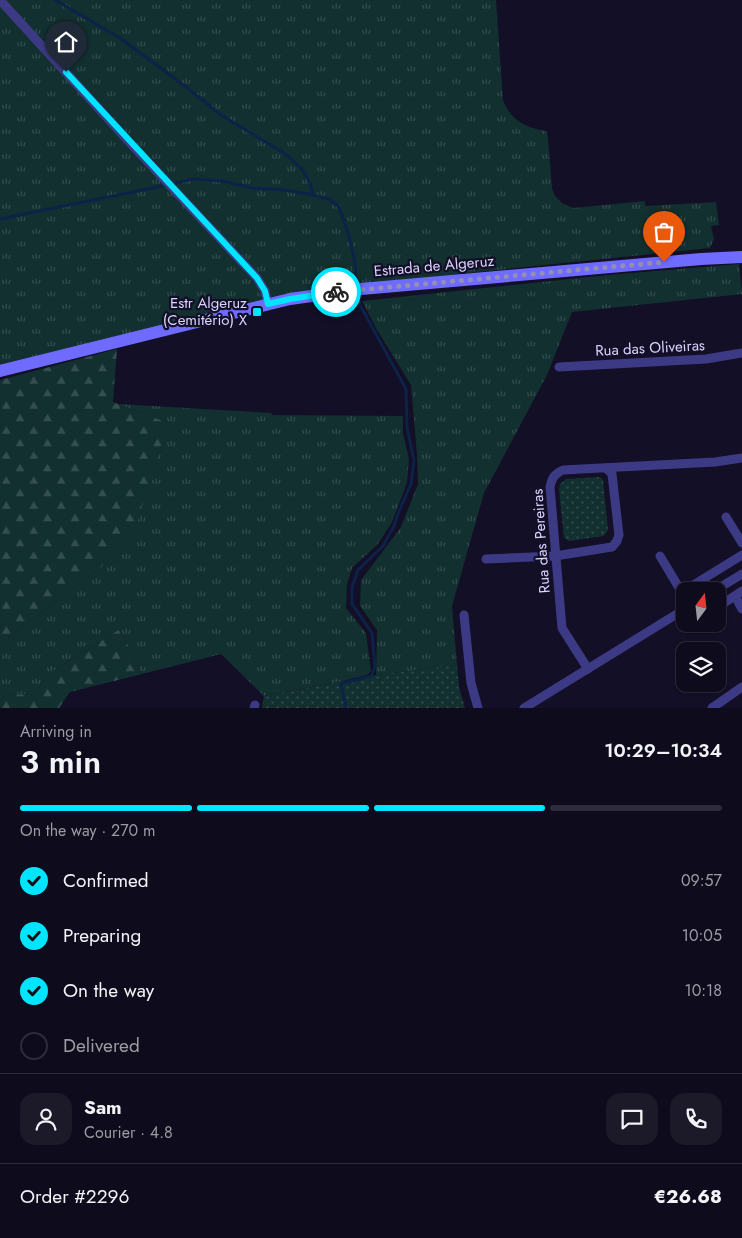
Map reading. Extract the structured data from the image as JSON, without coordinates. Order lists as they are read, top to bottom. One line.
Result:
{"streets":{"main road":["Estrada de Algeruz"],"street":["Rua das Oliveiras","Rua das Pereiras"]},"places":{"transit":["Estr Algeruz (Cemitério) X"]},"north":"top","page":{"heading":["3 min","Arriving in","10:29–10:34"],"panel":["Sam","Courier · 4.8","Order #2296","€26.68"],"bar":"On the way · 270 m","list":[["Confirmed","09:57"],["Preparing","10:05"],["On the way","10:18"],"Delivered"]}}
